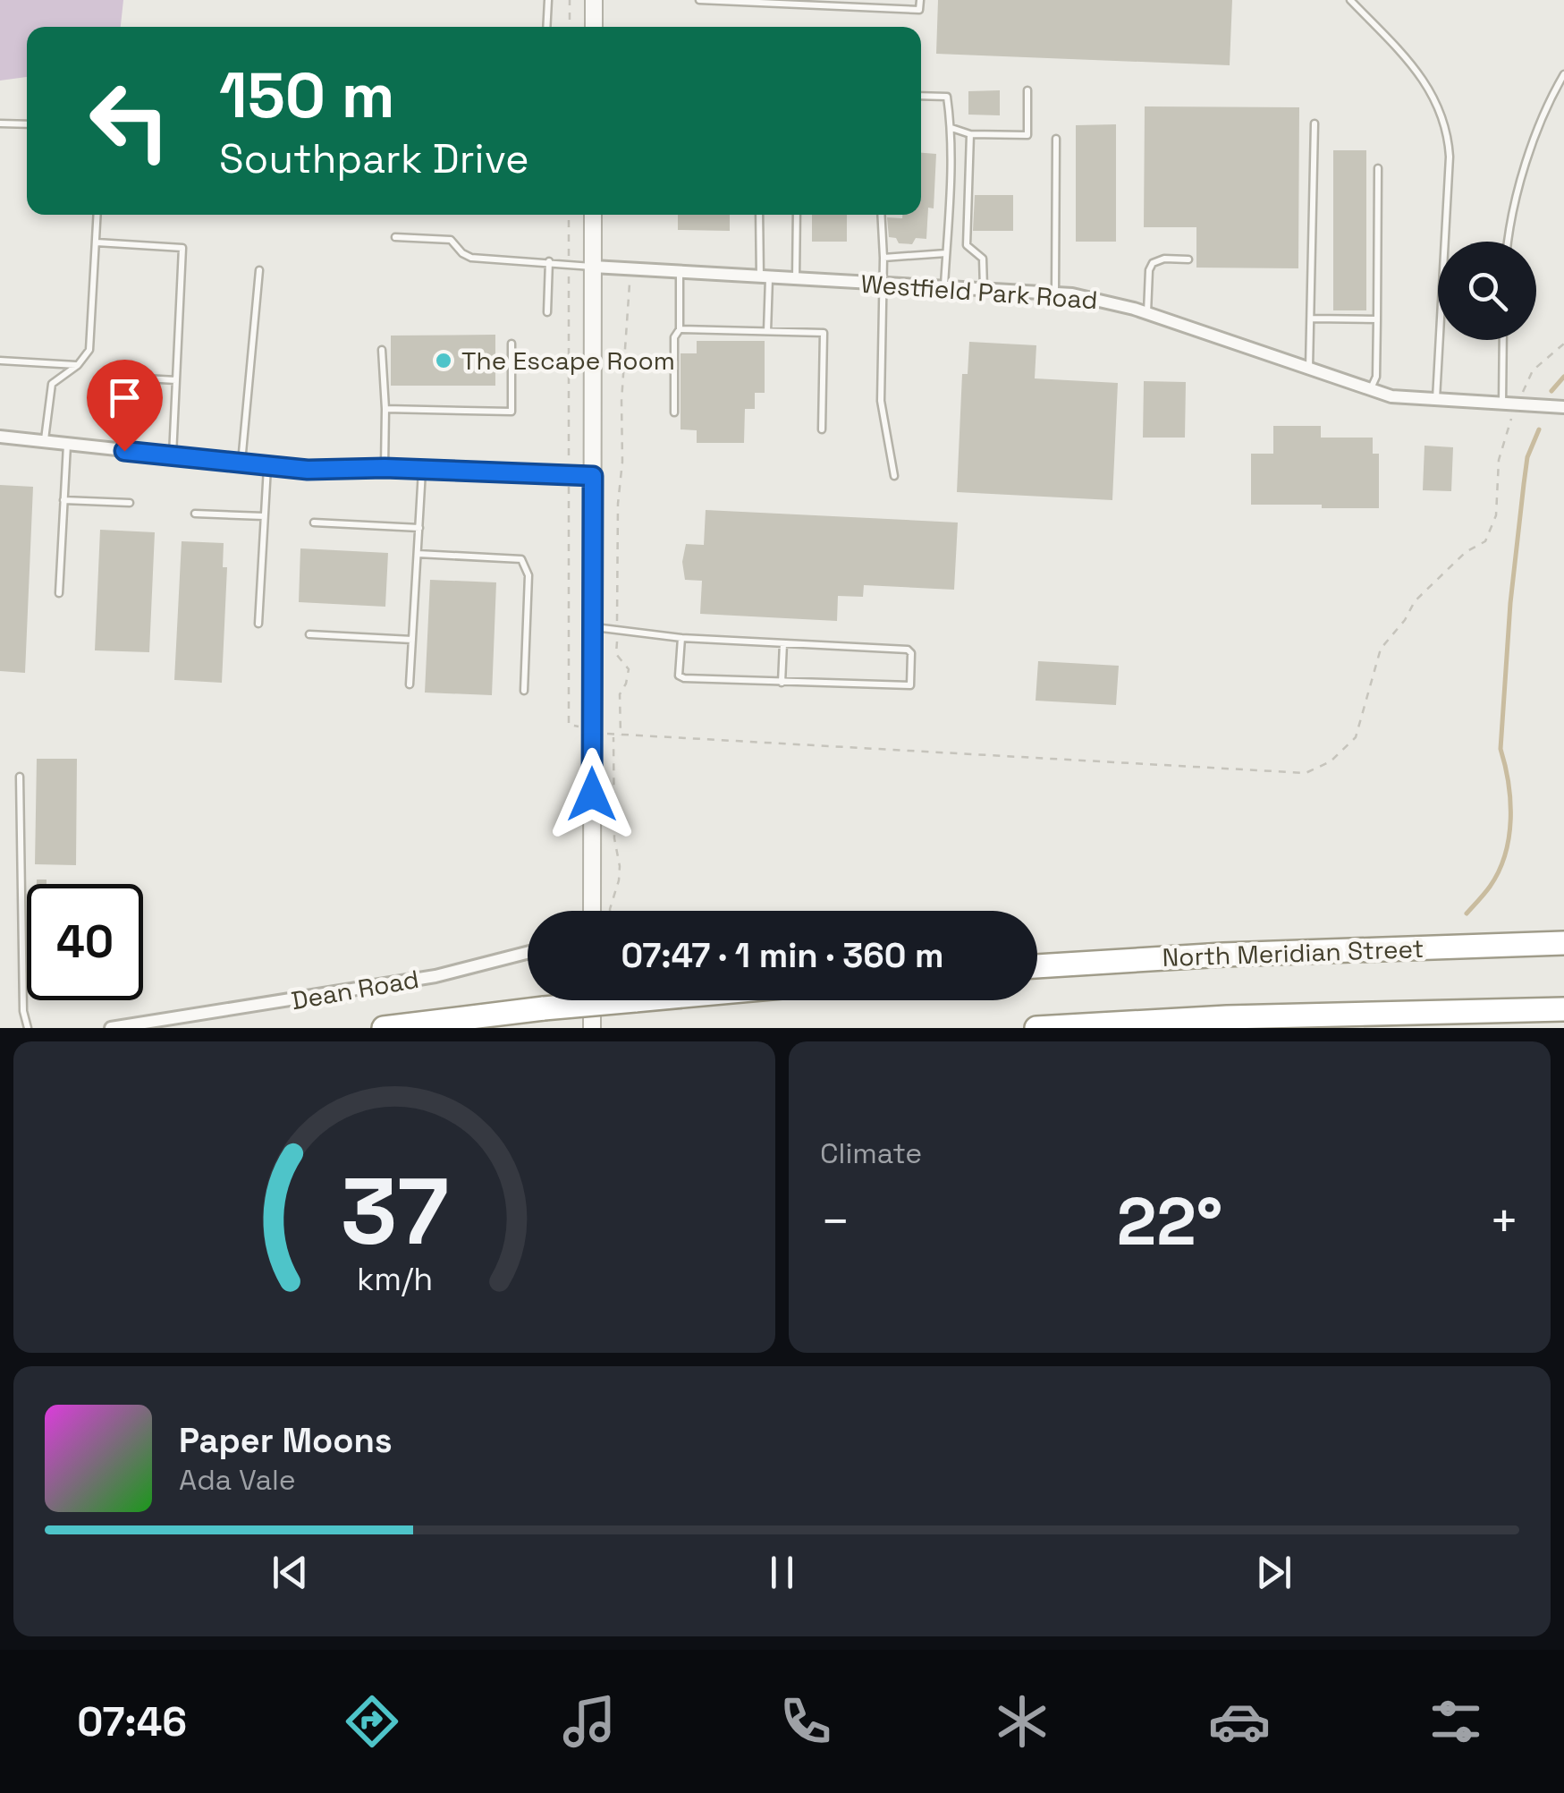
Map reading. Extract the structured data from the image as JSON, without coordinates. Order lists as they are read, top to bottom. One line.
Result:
{"streets":{"highway":["North Meridian Street"],"street":["Westfield Park Road","Dean Road"]},"places":["The Escape Room"],"page":{"turn":["150 m","Southpark Drive"],"limit":"40","trip":"07:47 · 1 min · 360 m","tile":"Climate","heat":["−","22°","+"],"song":["Paper Moons","Ada Vale"],"tabs":"07:46","gauge":["37","km/h"]}}
